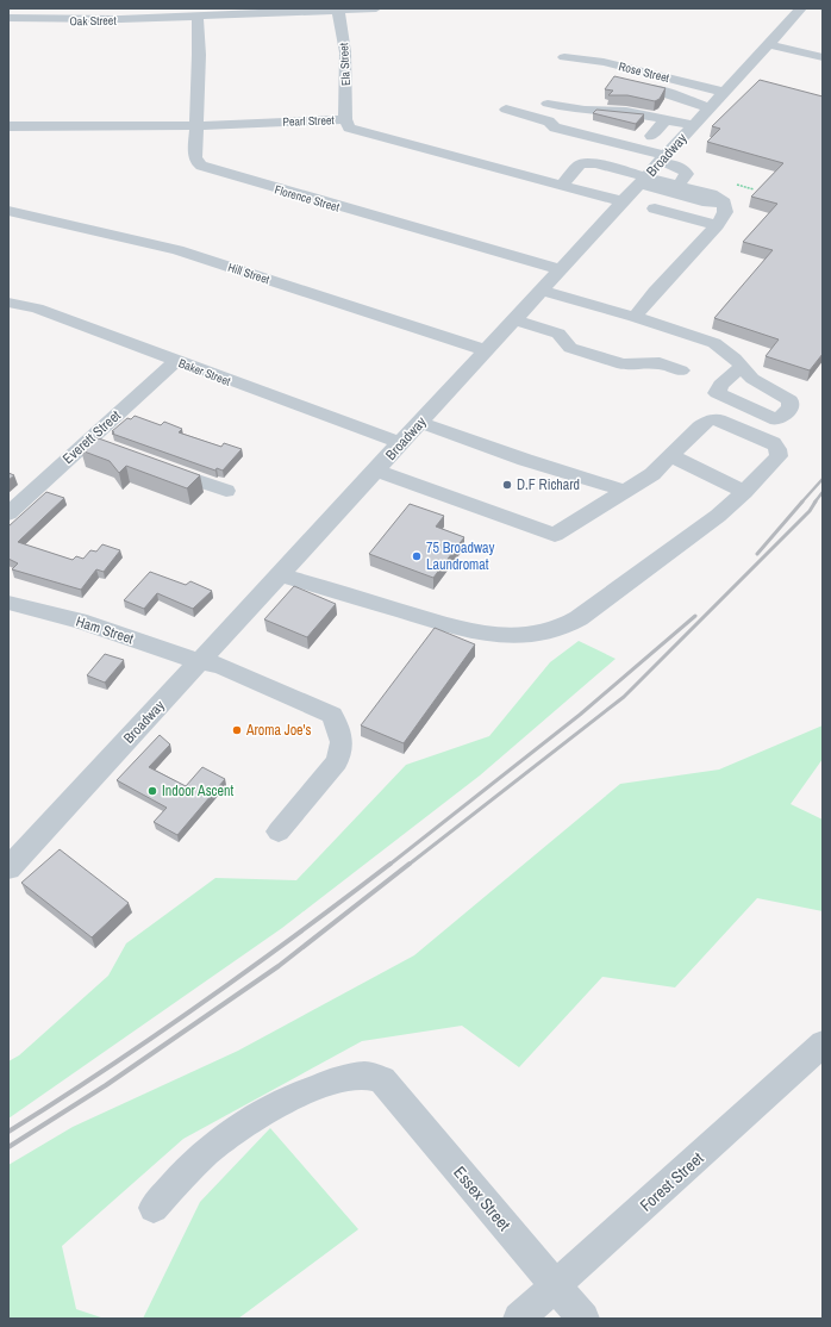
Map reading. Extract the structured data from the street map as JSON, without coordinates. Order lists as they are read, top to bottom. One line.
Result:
{"streets":{"street":["Oak Street","Ela Street","Rose Street","Pearl Street","Broadway","Florence Street","Hill Street","Baker Street","Everett Street","Ham Street","Forest Street","Essex Street"]},"crossings":[["Oak Street","Ela Street"],["Oak Street","Florence Street"],["Ela Street","Pearl Street"],["Rose Street","Broadway"],["Pearl Street","Broadway"],["Pearl Street","Florence Street"],["Broadway","Florence Street"],["Broadway","Hill Street"],["Broadway","Baker Street"],["Broadway","Ham Street"],["Baker Street","Everett Street"],["Forest Street","Essex Street"]],"places":["D.F Richard","75 Broadway Laundromat","Aroma Joe's","Indoor Ascent"]}
